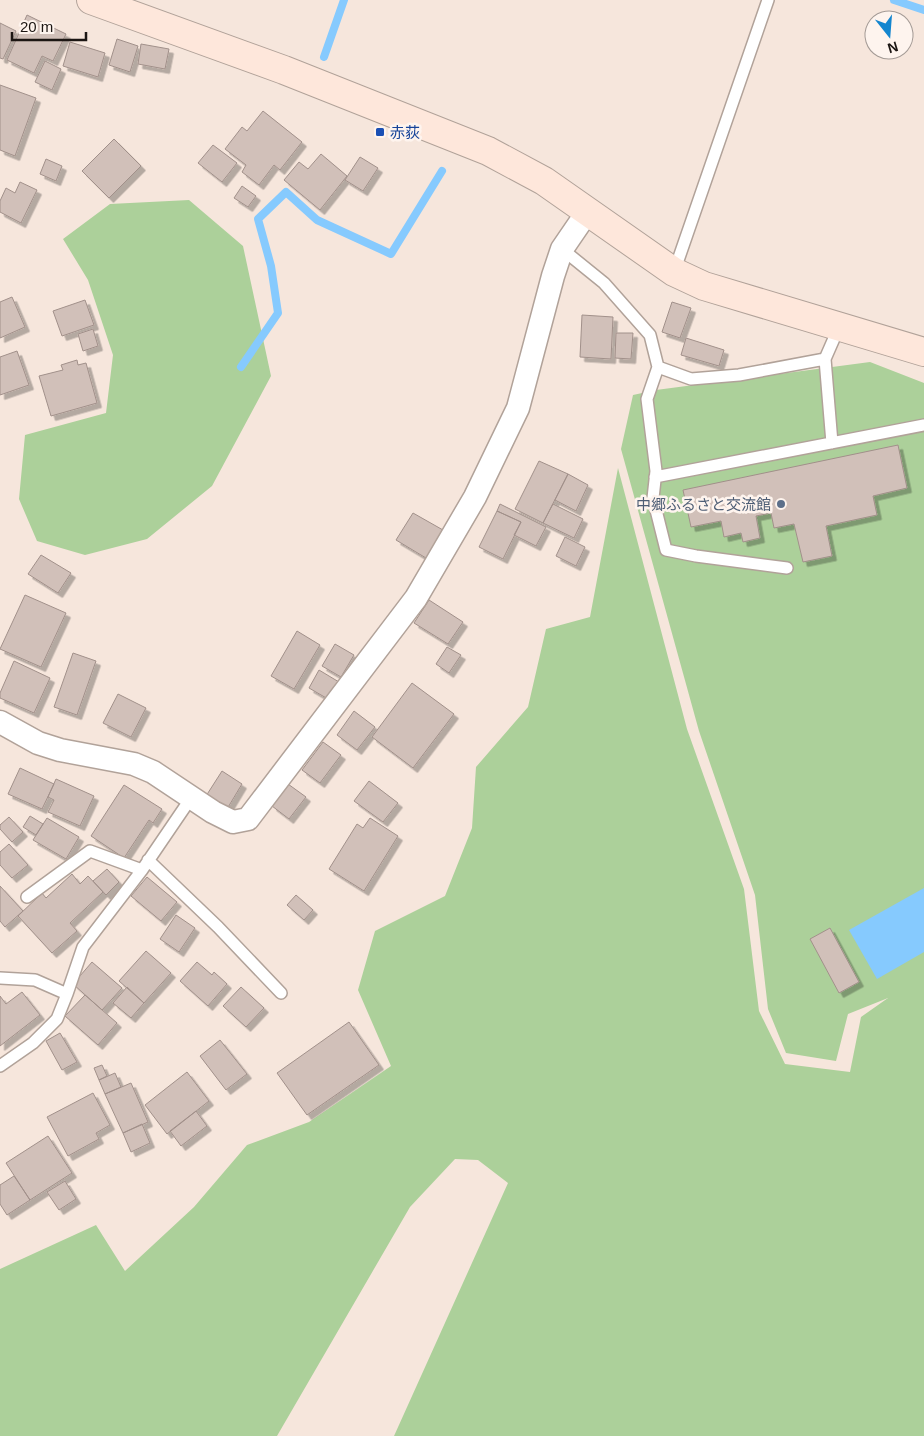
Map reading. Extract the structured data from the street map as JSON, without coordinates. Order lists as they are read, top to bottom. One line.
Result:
{"places":{"transit":["赤荻"],"other":["中郷ふるさと交流館"]},"scale_bar":"20 m","north":"bottom"}
